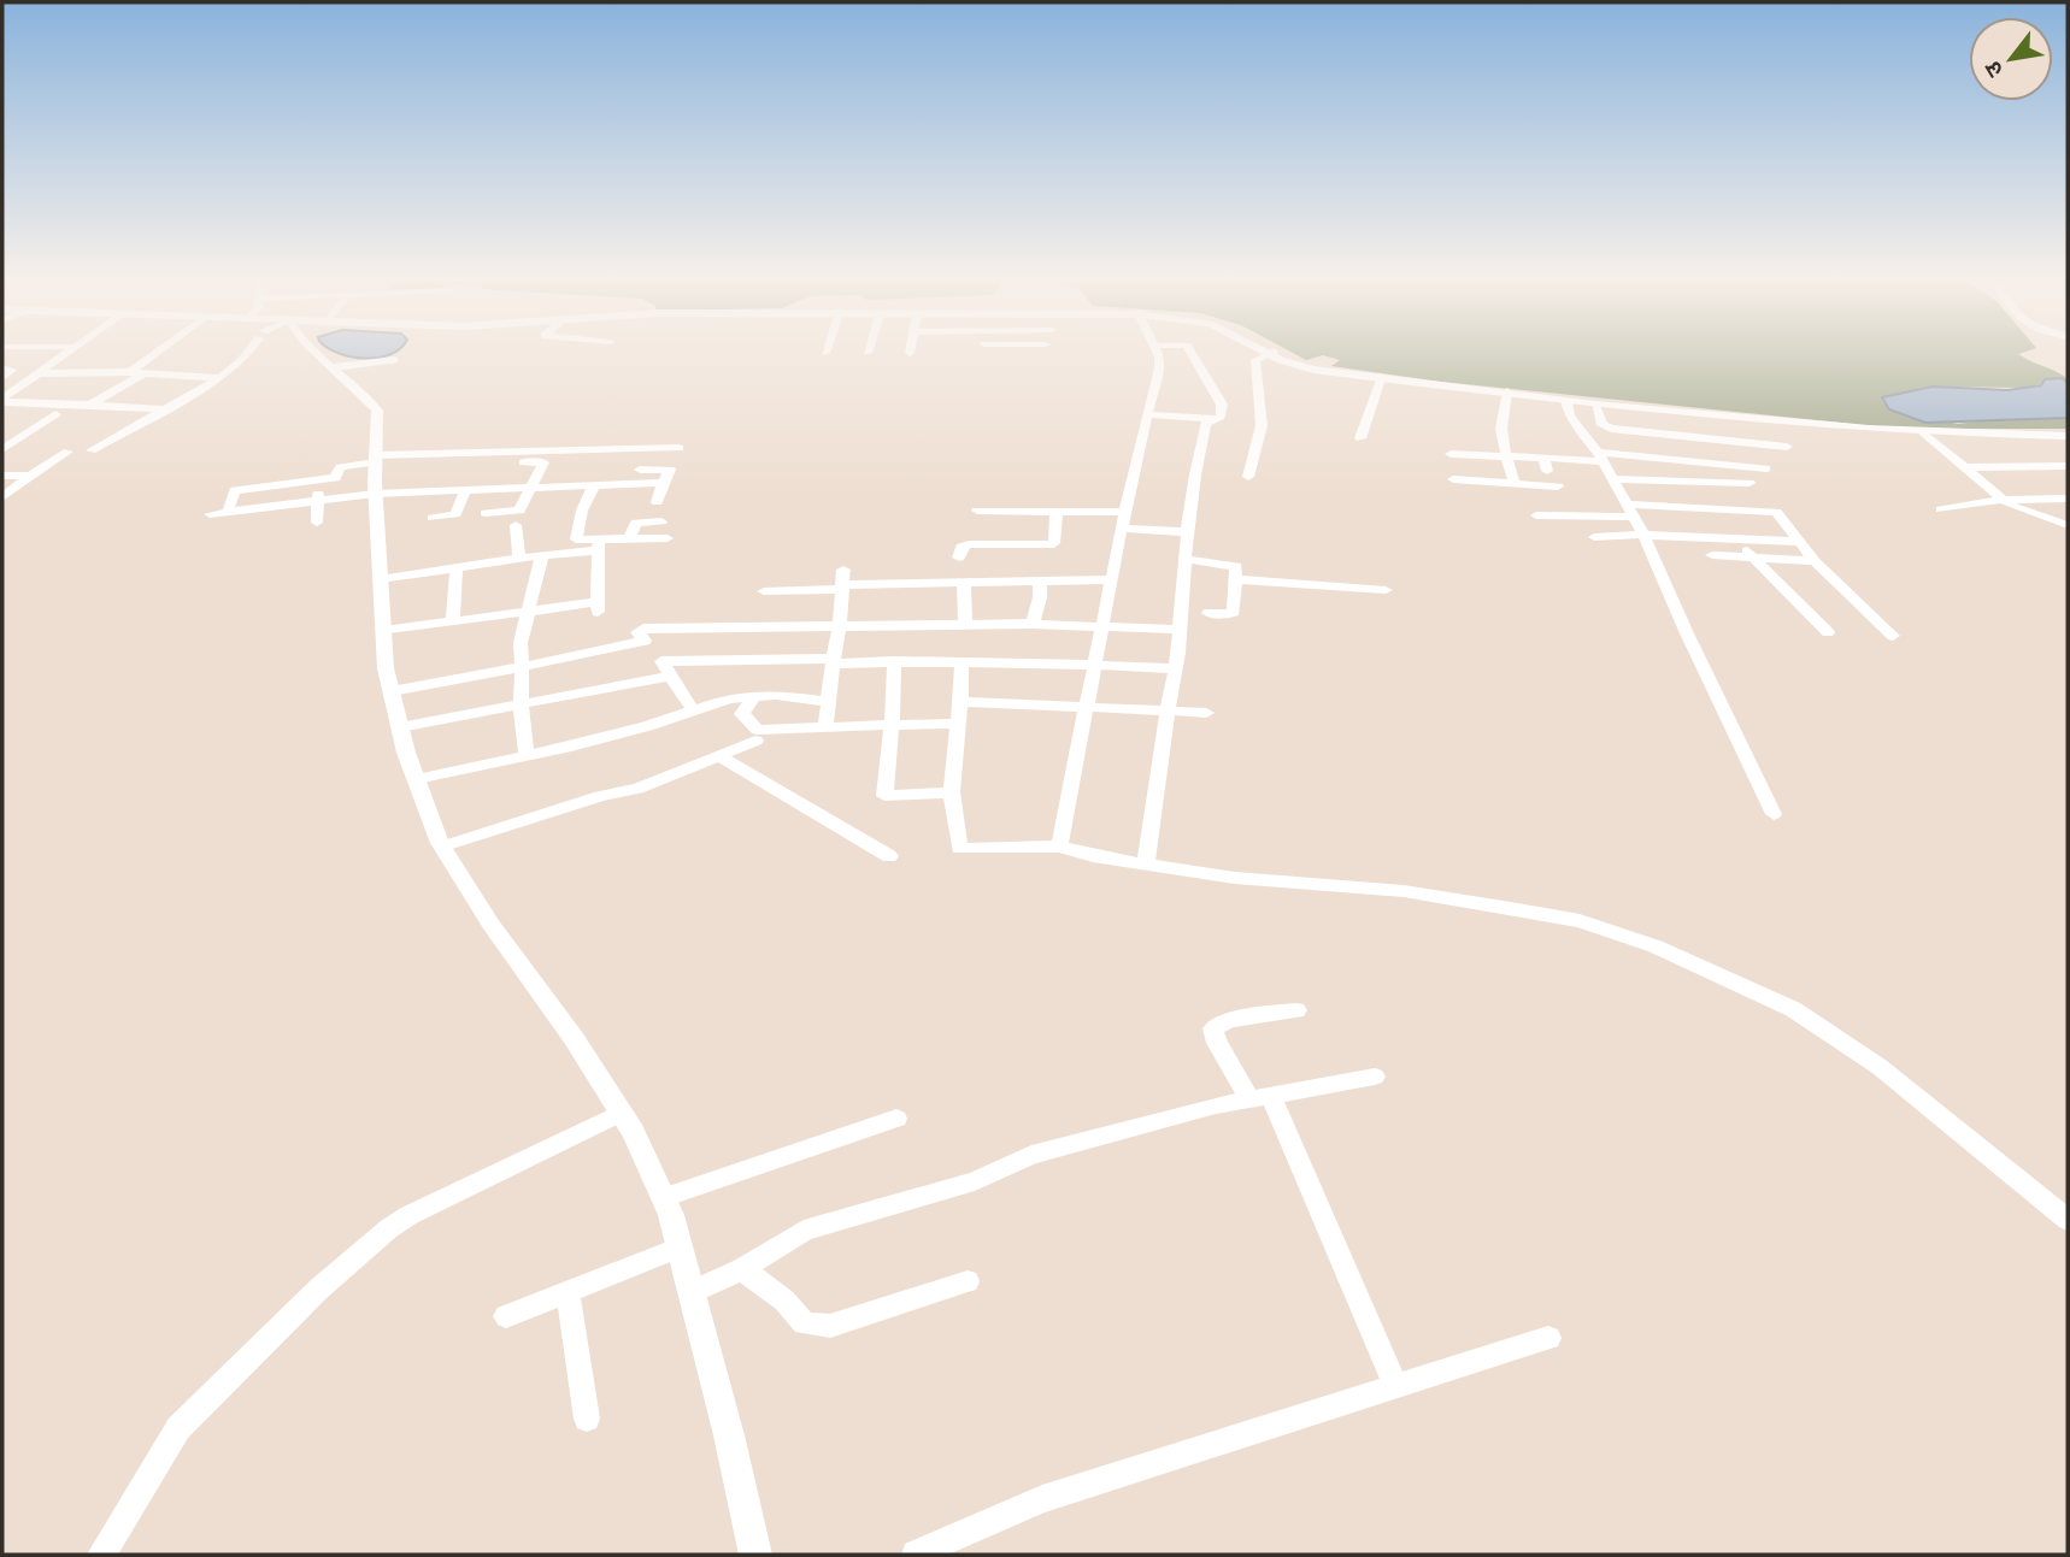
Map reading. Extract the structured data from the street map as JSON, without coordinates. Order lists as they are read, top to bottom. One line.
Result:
{"north":"bottom left"}
